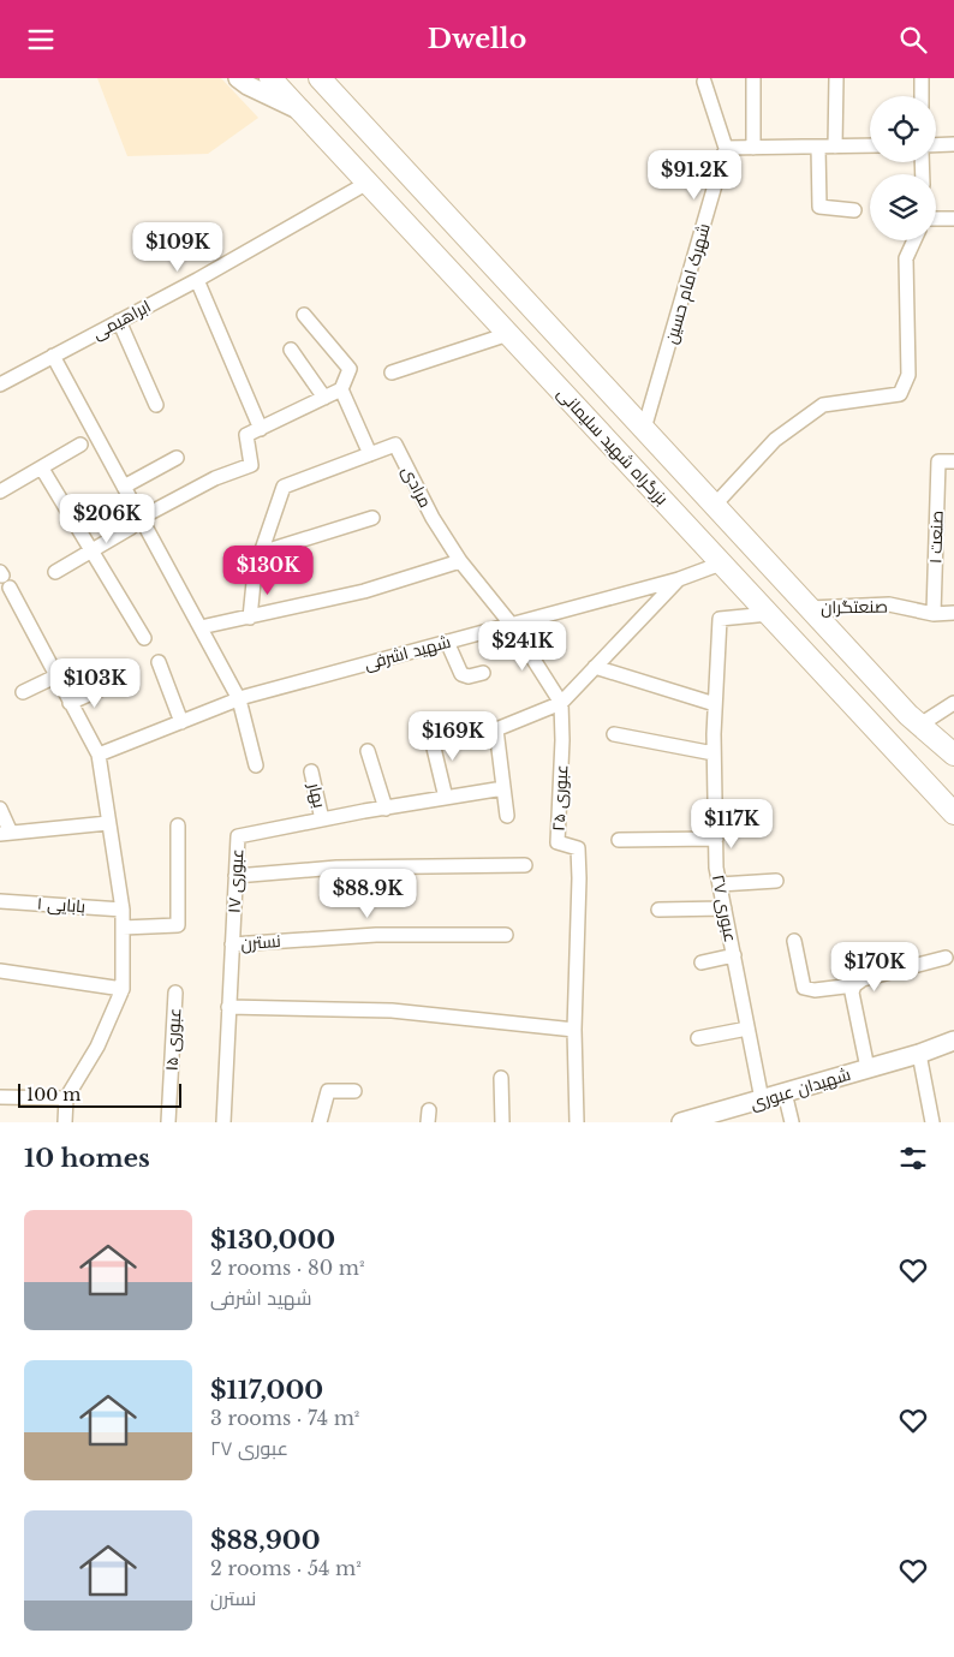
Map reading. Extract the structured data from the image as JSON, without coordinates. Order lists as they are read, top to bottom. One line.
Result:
{"streets":{"highway":["بزرگراه شهید سلیمانی"],"main road":["شهیدان عبوری"],"street":["شهرک امام حسین","ابراهیمی","مرادی","صنعت ۱","صنعتگران","شهید اشرفی","بهار","عبوری ۲۵","عبوری ۱۷","بابایی ۱","عبوری ۲۷","نسترن","عبوری ۱۵"]},"crossings":[["شهرک امام حسین","بزرگراه شهید سلیمانی"],["ابراهیمی","بزرگراه شهید سلیمانی"],["بزرگراه شهید سلیمانی","صنعتگران"],["بزرگراه شهید سلیمانی","شهید اشرفی"],["بزرگراه شهید سلیمانی","عبوری ۲۷"],["مرادی","شهید اشرفی"],["مرادی","عبوری ۲۵"],["صنعت ۱","صنعتگران"],["بهار","عبوری ۱۷"],["عبوری ۱۷","نسترن"],["عبوری ۲۷","شهیدان عبوری"]],"scale_bar":"100 m","page":{"header":"Dwello","price":["$91.2K","$109K","$206K","$130K","$241K","$103K","$169K","$117K","$88.9K","$170K"],"scale":"100 m","heading":"10 homes","list":[{"name":"$130,000","note":"2 rooms · 80 m² · شهید اشرفی"},{"name":"$117,000","note":"3 rooms · 74 m² · عبوری ۲۷"},{"name":"$88,900","note":"2 rooms · 54 m² · نسترن"}]}}
